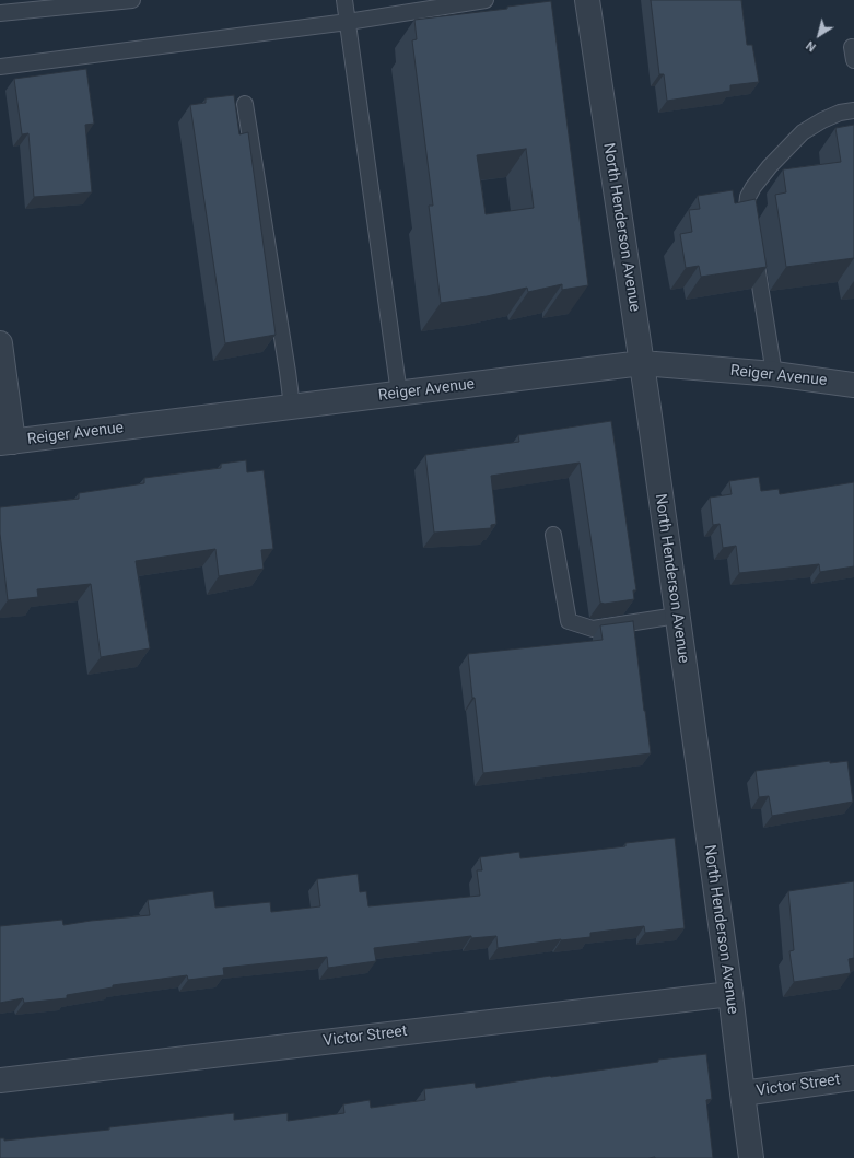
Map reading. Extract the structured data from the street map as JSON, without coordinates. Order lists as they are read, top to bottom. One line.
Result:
{"streets":{"street":["North Henderson Avenue","Reiger Avenue","Victor Street"]},"crossings":[["North Henderson Avenue","Reiger Avenue"],["North Henderson Avenue","Victor Street"]],"north":"bottom left"}
